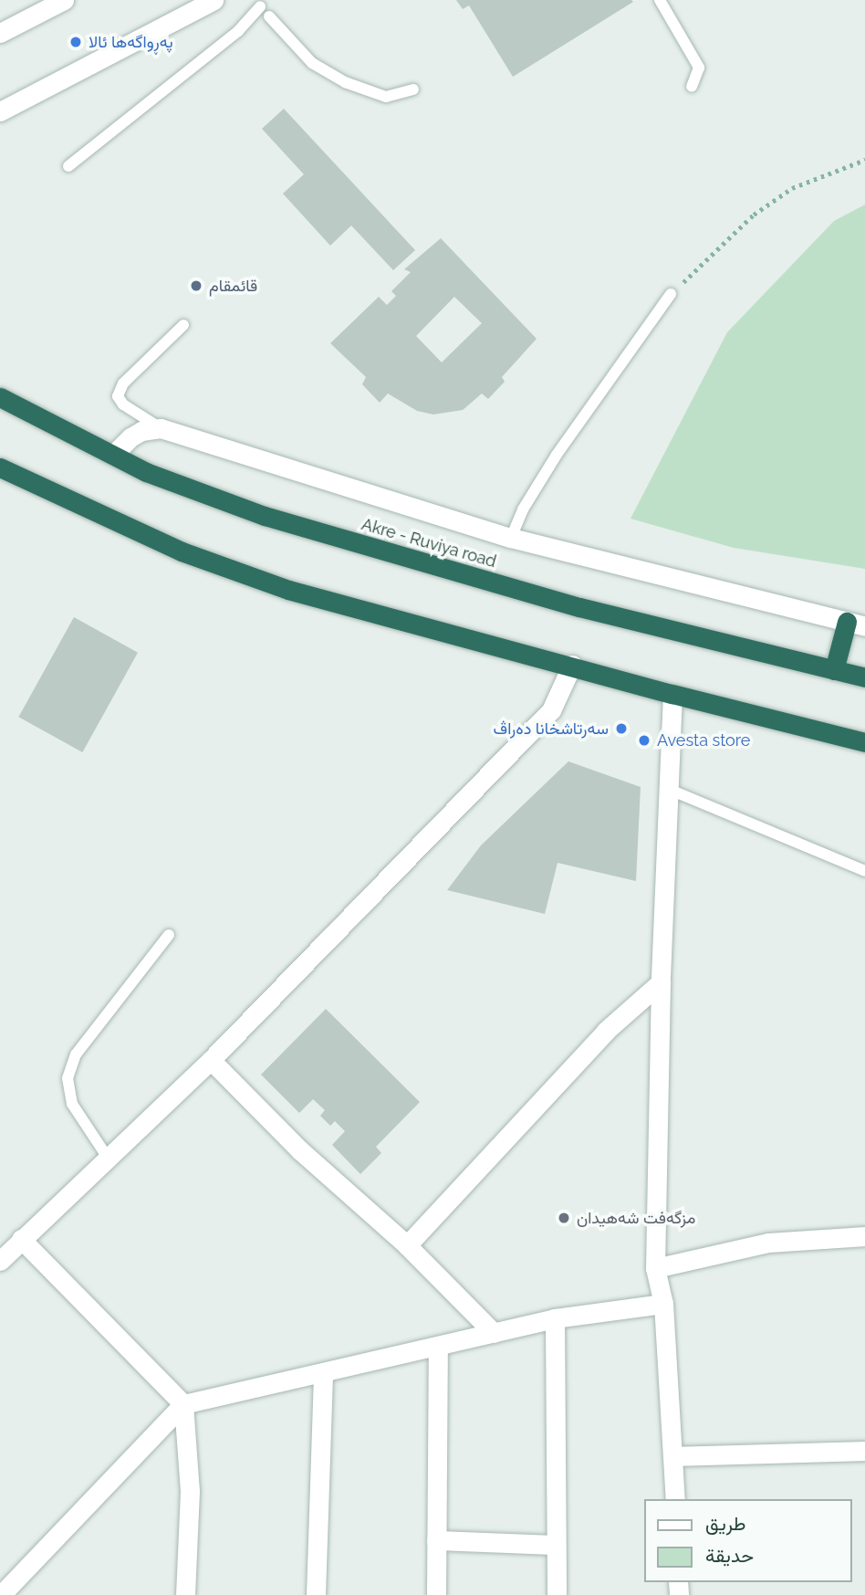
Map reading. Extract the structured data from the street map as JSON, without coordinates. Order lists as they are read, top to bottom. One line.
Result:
{"streets":{"highway":["Akre - Ruviya road"]},"places":["پەڕواگەها ئالا","قائمقام","سەرتاشخانا دەراڤ","Avesta store","مزگەفت شه‌هيدان"],"legend":["طريق","حديقة"]}
